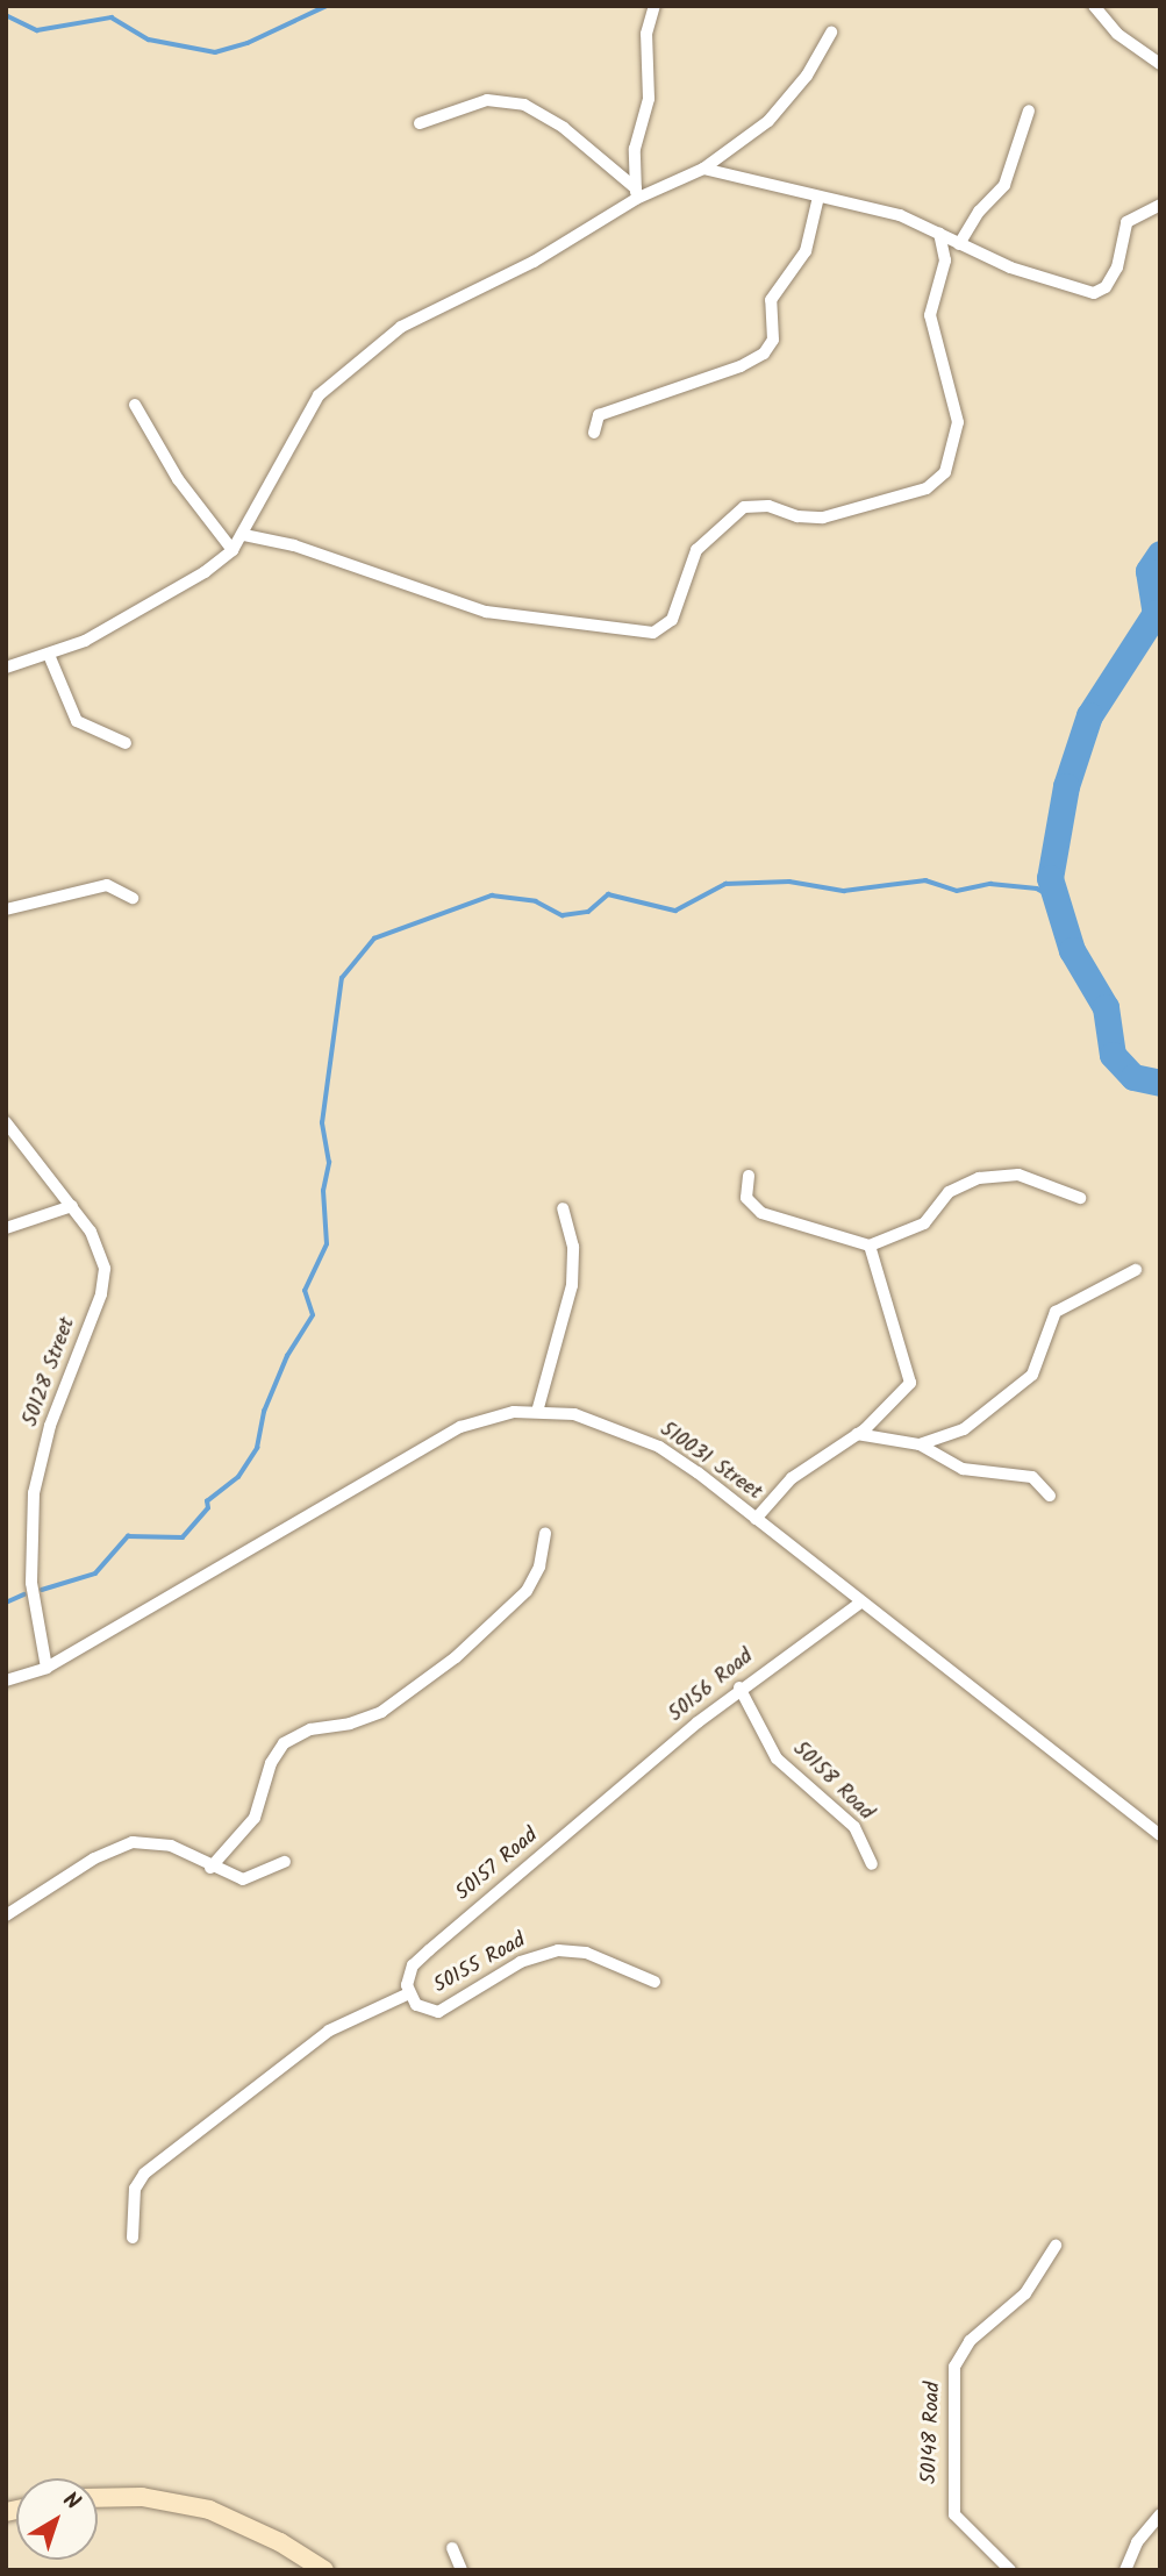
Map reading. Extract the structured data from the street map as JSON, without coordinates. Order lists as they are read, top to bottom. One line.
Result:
{"streets":{"street":["50128 Street","510031 Street","50156 Road","50158 Road","50157 Road","50155 Road","50148 Road"]},"crossings":[["50128 Street","510031 Street"],["510031 Street","50156 Road"],["50156 Road","50158 Road"],["50156 Road","50157 Road"],["50157 Road","50155 Road"]],"north":"top right"}
